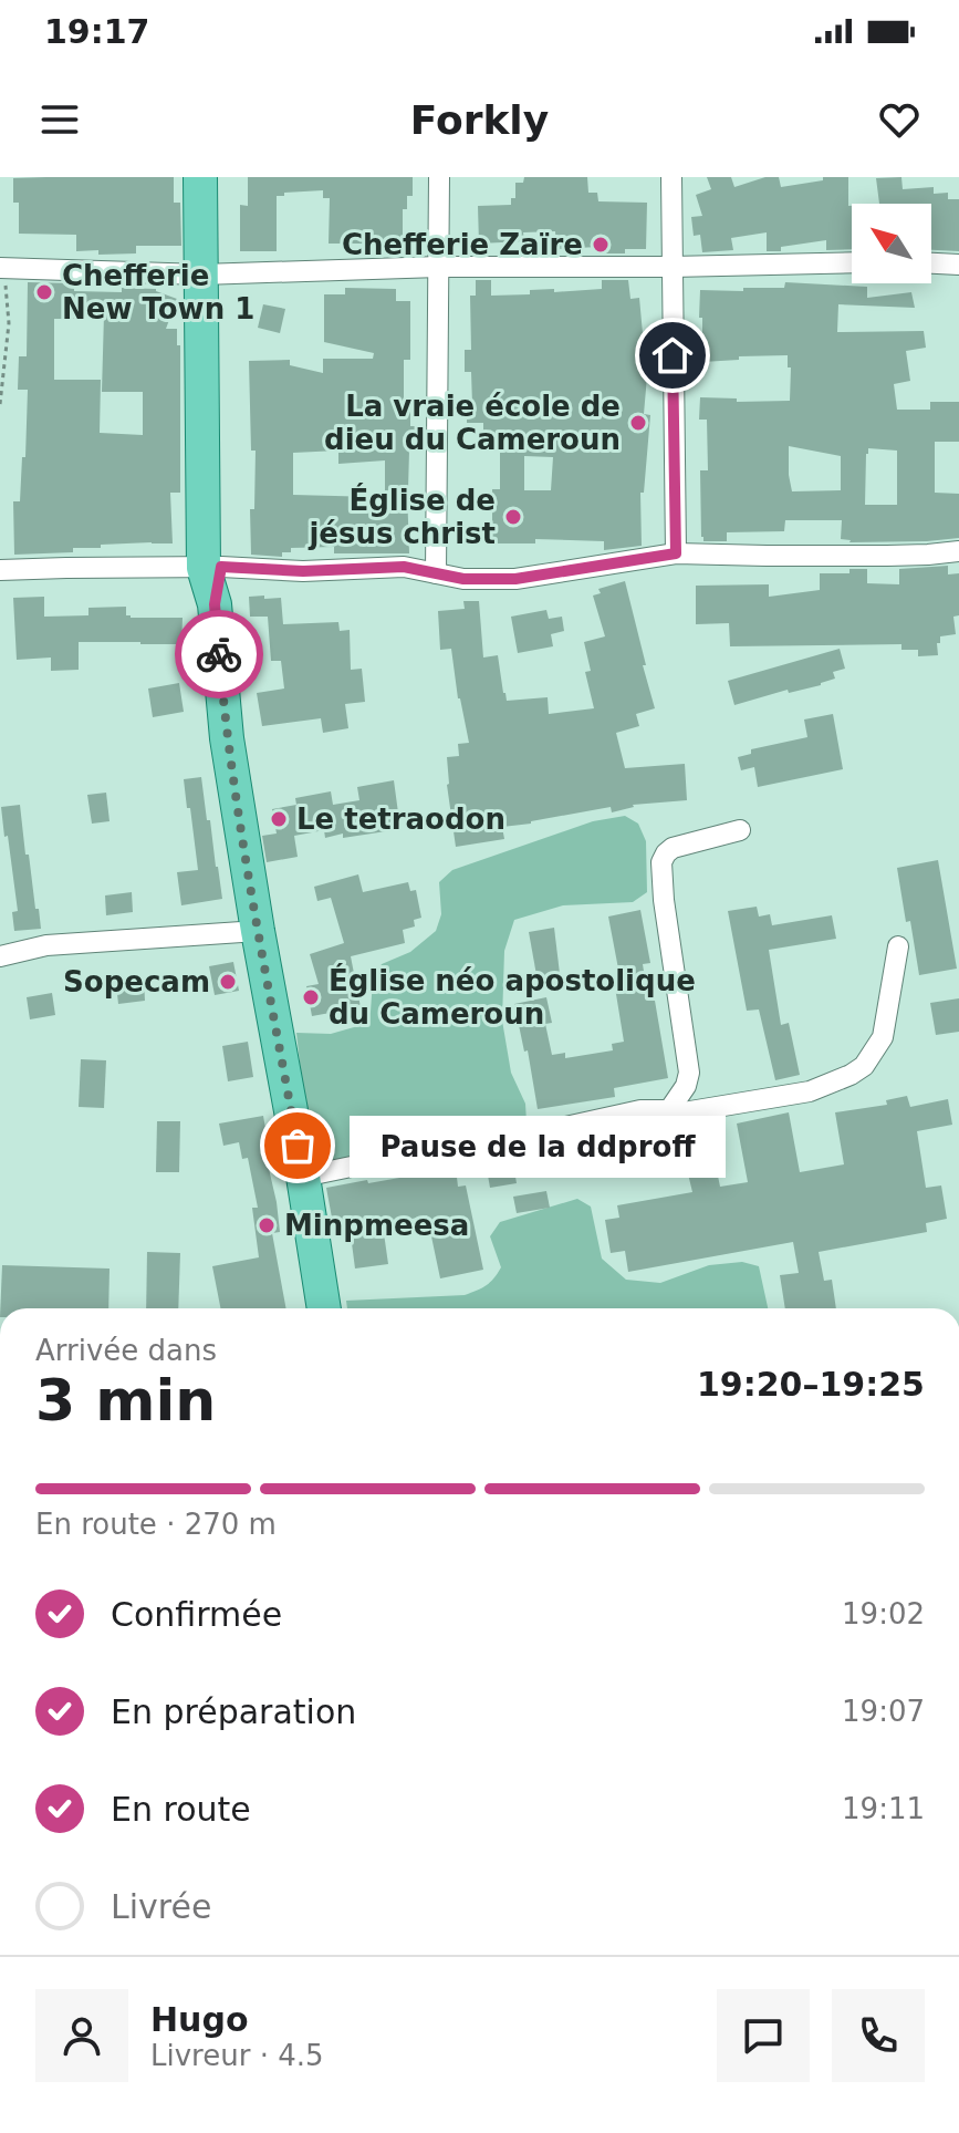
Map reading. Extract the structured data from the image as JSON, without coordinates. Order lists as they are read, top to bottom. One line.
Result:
{"places":["Chefferie Zaïre","Chefferie New Town 1","La vraie école de dieu du Cameroun","Église de jésus christ","Le tetraodon","Sopecam","Église néo apostolique du Cameroun","Pause de la ddproff","Minpmeesa"],"north":"top left","page":{"status":"19:17","header":"Forkly","bubble":"Pause de la ddproff","heading":["3 min","Arrivée dans","19:20–19:25"],"panel":["Hugo","Livreur · 4.5"],"bar":"En route · 270 m","list":[["Confirmée","19:02"],["En préparation","19:07"],["En route","19:11"],"Livrée"]}}
